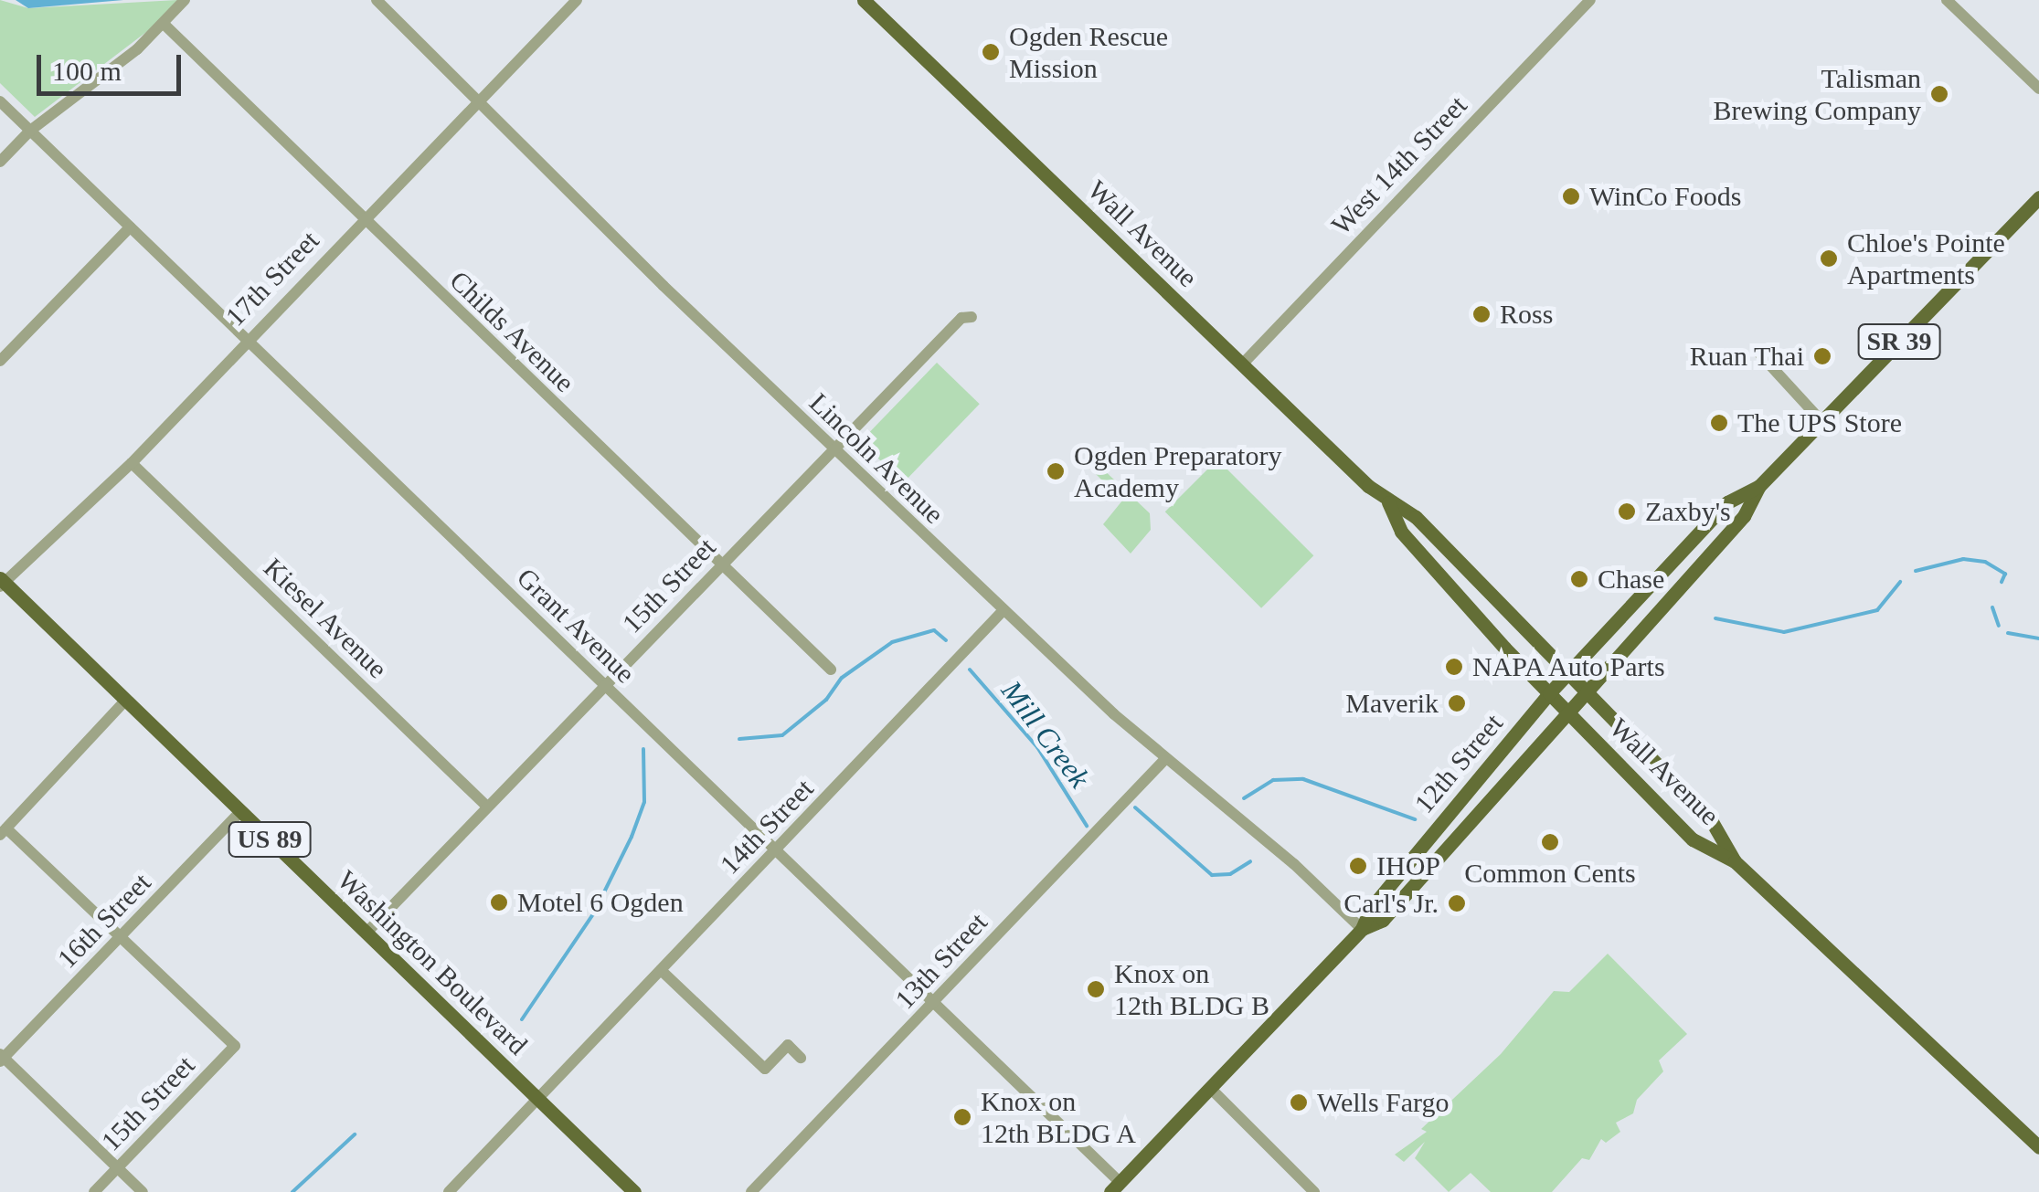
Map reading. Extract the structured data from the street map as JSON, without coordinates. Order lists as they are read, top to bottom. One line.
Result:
{"streets":{"main road":["Wall Avenue","SR 39","12th Street","US 89","Washington Boulevard"],"street":["West 14th Street","17th Street","Childs Avenue","Lincoln Avenue","15th Street","Kiesel Avenue","Grant Avenue","14th Street","16th Street","13th Street"]},"crossings":[["West 14th Street","Wall Avenue"],["Wall Avenue","12th Street"],["17th Street","Childs Avenue"],["17th Street","Lincoln Avenue"],["17th Street","Kiesel Avenue"],["17th Street","Grant Avenue"],["17th Street","Washington Boulevard"],["Childs Avenue","15th Street"],["Lincoln Avenue","15th Street"],["Lincoln Avenue","12th Street"],["Lincoln Avenue","14th Street"],["Lincoln Avenue","13th Street"],["15th Street","Kiesel Avenue"],["15th Street","Grant Avenue"],["15th Street","16th Street"],["15th Street","Washington Boulevard"],["Grant Avenue","12th Street"],["Grant Avenue","14th Street"],["Grant Avenue","13th Street"],["14th Street","Washington Boulevard"],["16th Street","Washington Boulevard"]],"water":["Mill Creek"],"places":["Ogden Rescue Mission","Talisman Brewing Company","WinCo Foods","Chloe's Pointe Apartments","Ross","Ruan Thai","The UPS Store","Ogden Preparatory Academy","Zaxby's","Chase","NAPA Auto Parts","Maverik","Common Cents","IHOP","Motel 6 Ogden","Carl's Jr.","Knox on 12th BLDG B","Wells Fargo","Knox on 12th BLDG A"],"scale_bar":"100 m"}
